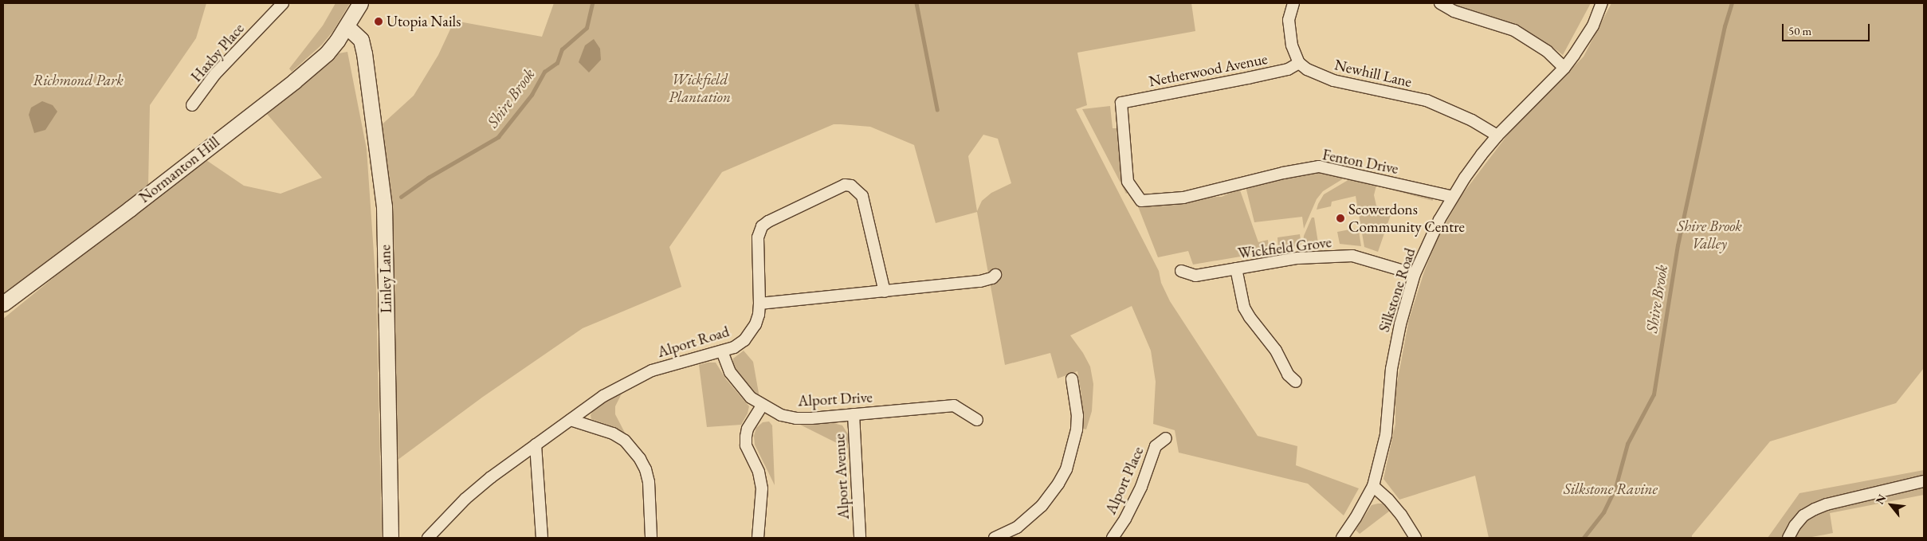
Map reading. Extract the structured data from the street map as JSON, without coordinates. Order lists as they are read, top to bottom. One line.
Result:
{"streets":{"street":["Haxby Place","Netherwood Avenue","Newhill Lane","Fenton Drive","Normanton Hill","Wickfield Grove","Linley Lane","Silkstone Road","Alport Road","Alport Drive","Alport Avenue","Alport Place"]},"crossings":[["Netherwood Avenue","Newhill Lane"],["Netherwood Avenue","Fenton Drive"],["Newhill Lane","Silkstone Road"],["Fenton Drive","Silkstone Road"],["Normanton Hill","Linley Lane"],["Wickfield Grove","Silkstone Road"],["Alport Road","Alport Drive"],["Alport Drive","Alport Avenue"]],"water":["Shire Brook"],"parks":["Wickfield Plantation","Richmond Park","Shire Brook Valley","Silkstone Ravine"],"places":["Utopia Nails","Scowerdons Community Centre"],"scale_bar":"50 m","north":"top left"}
